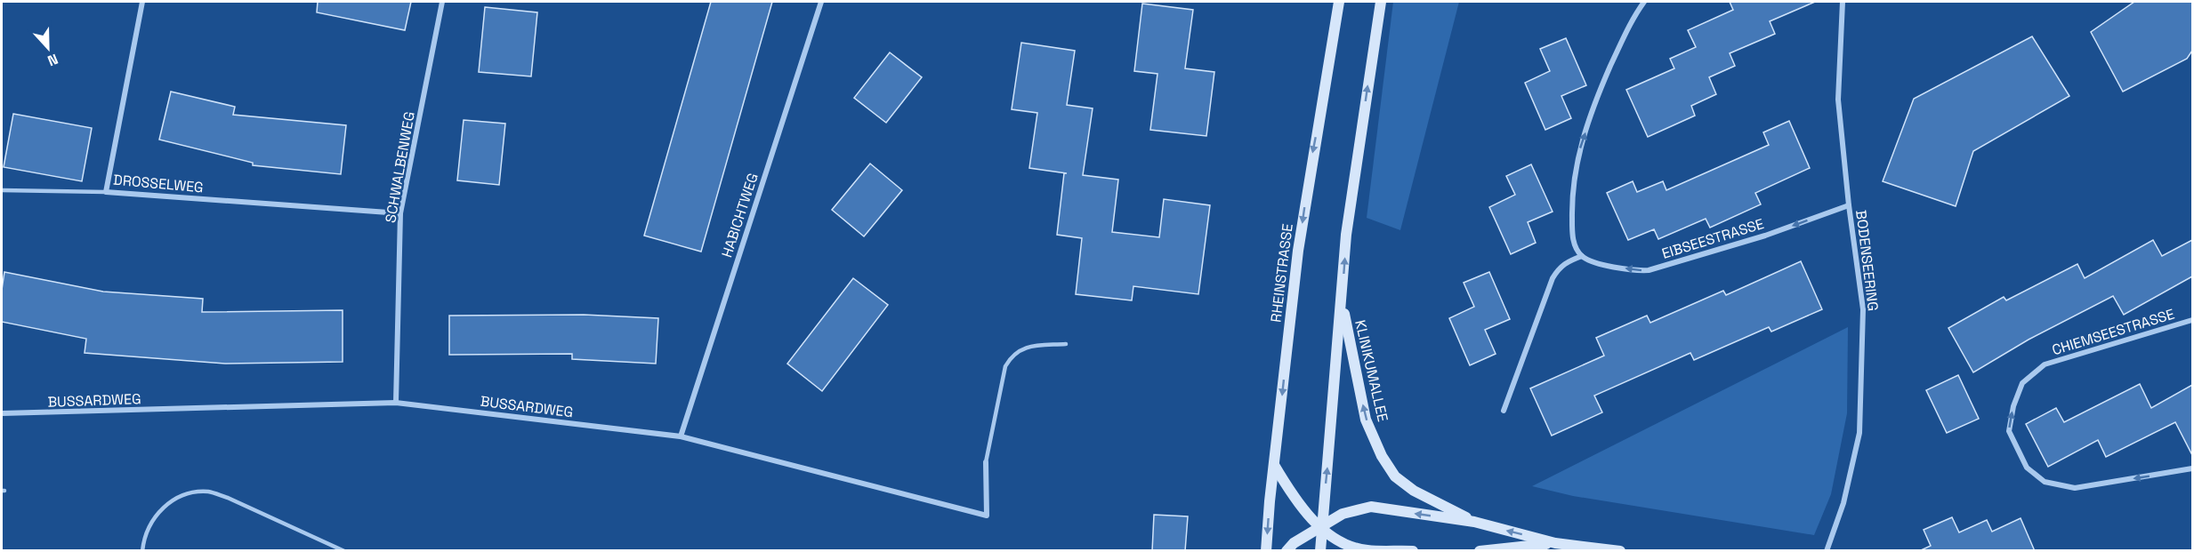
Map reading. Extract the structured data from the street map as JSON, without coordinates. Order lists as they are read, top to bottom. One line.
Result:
{"streets":{"street":["SCHWALBENWEG","DROSSELWEG","HABICHTWEG","EIBSEESTRASSE","BODENSEERING","RHEINSTRASSE","CHIEMSEESTRASSE","KLINIKUMALLEE","BUSSARDWEG"]},"crossings":[["SCHWALBENWEG","DROSSELWEG"],["SCHWALBENWEG","BUSSARDWEG"],["HABICHTWEG","BUSSARDWEG"],["EIBSEESTRASSE","BODENSEERING"]],"one_way":["EIBSEESTRASSE","KLINIKUMALLEE"],"north":"bottom"}
